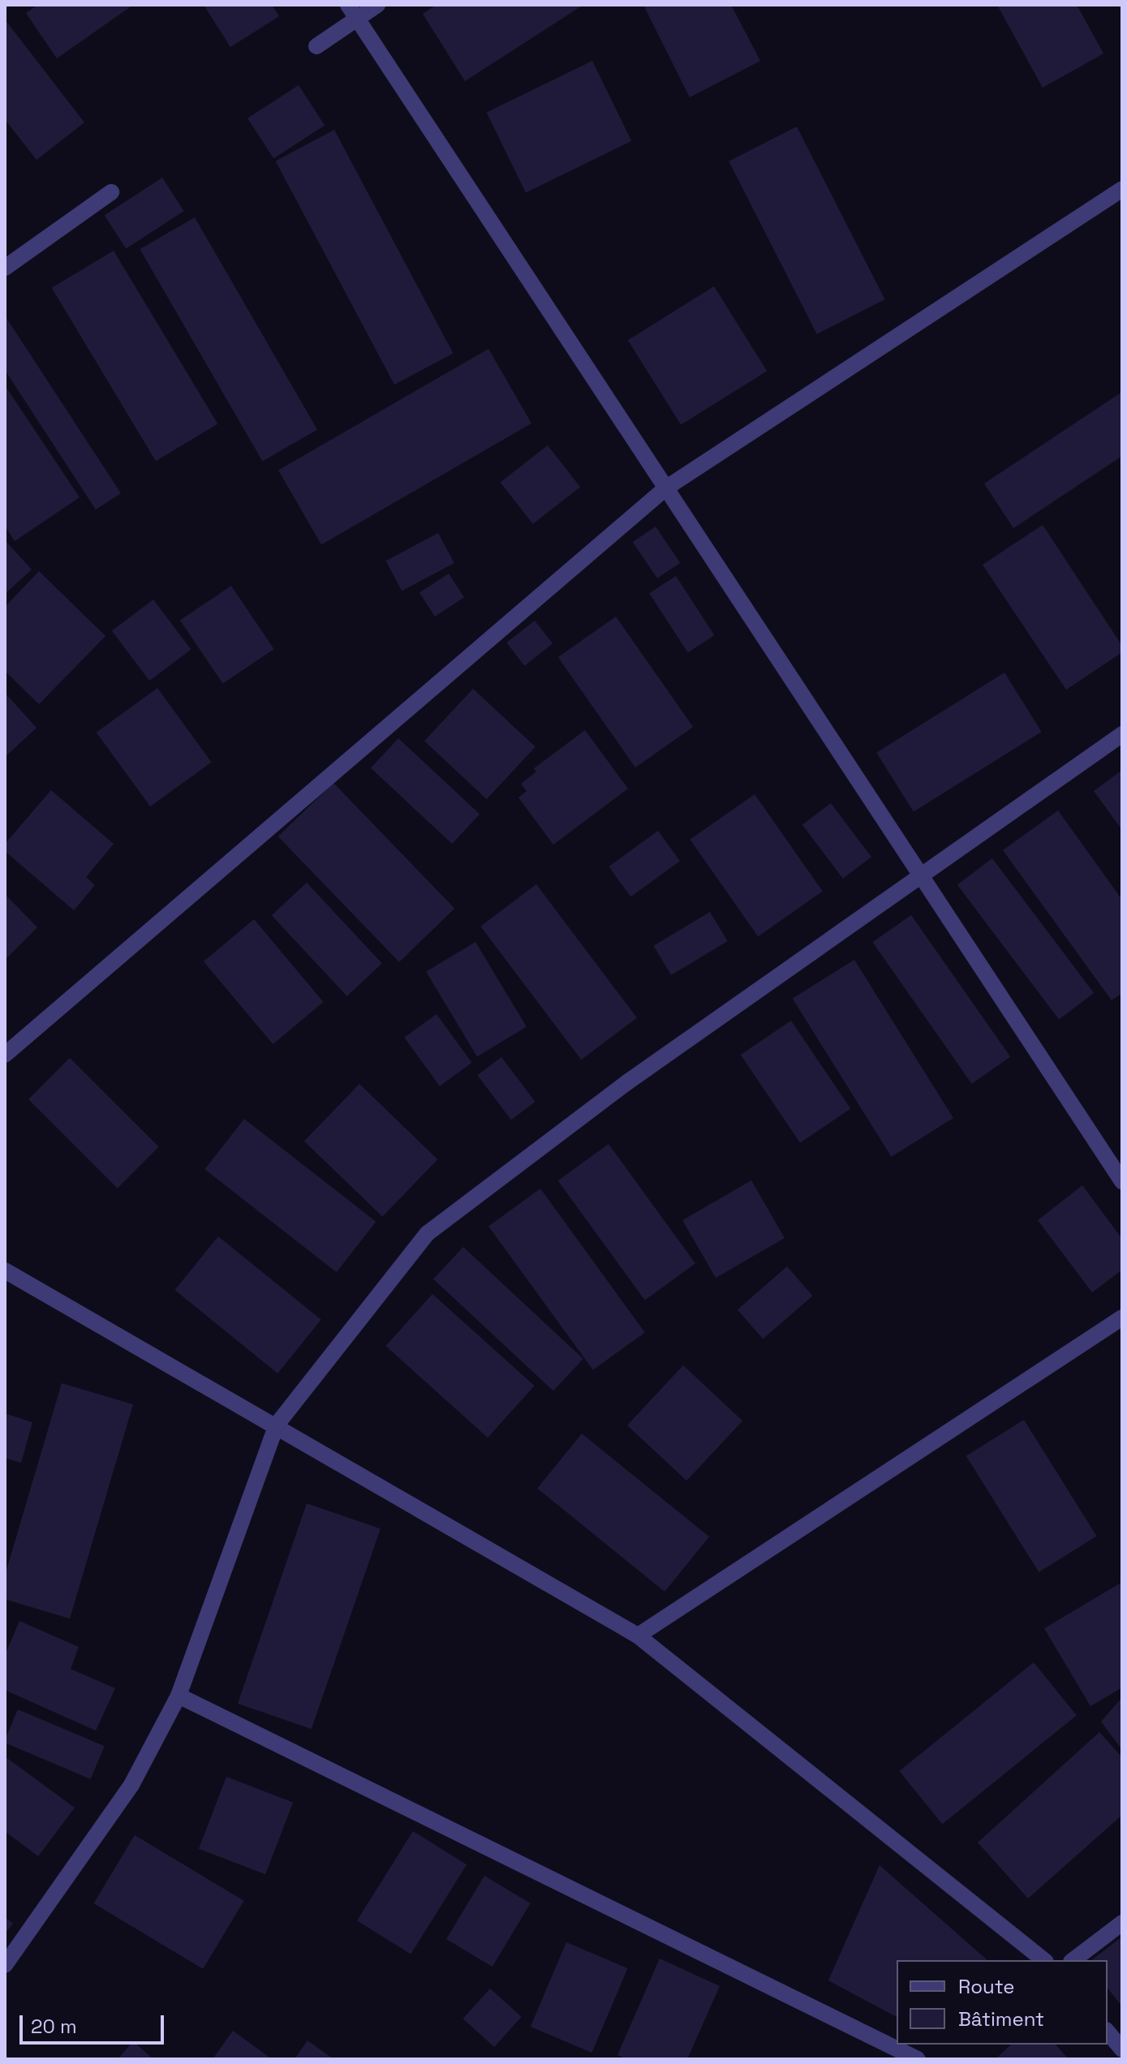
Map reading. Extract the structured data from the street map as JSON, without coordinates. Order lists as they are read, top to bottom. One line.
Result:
{"legend":["Route","Bâtiment"],"scale_bar":"20 m"}
